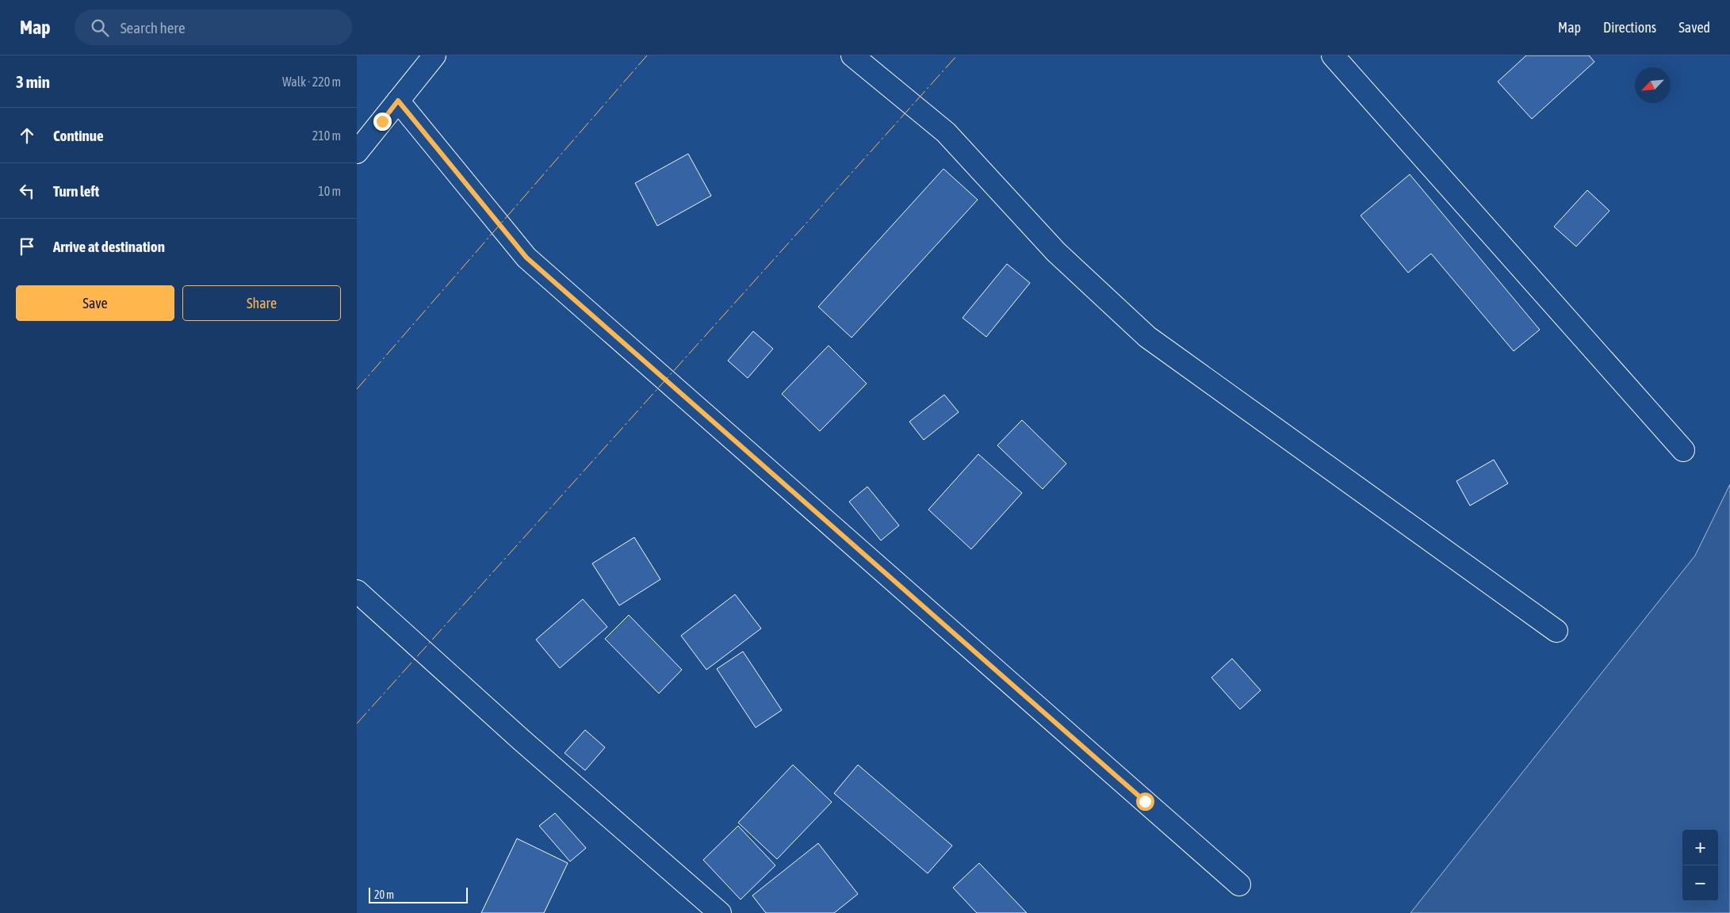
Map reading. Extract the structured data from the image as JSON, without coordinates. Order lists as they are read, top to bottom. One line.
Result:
{"scale_bar":"20 m","north":"bottom left","page":{"header":"Map","search":"Search here","nav":["Map","Directions","Saved"],"heading":["3 min","Walk · 220 m"],"list":[["Continue","210 m"],["Turn left","10 m"],"Arrive at destination"],"buttons":["Save","Share"],"map_buttons":["+","−"],"scale":"20 m"}}
